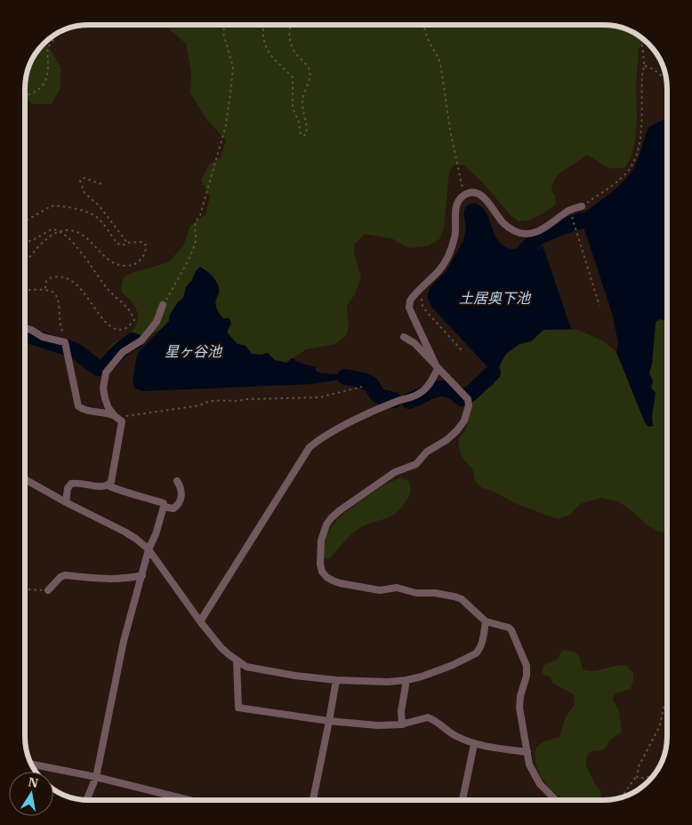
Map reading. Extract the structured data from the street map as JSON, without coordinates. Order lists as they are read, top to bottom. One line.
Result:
{"water":["土居奥下池","星ヶ谷池"],"north":"top"}
